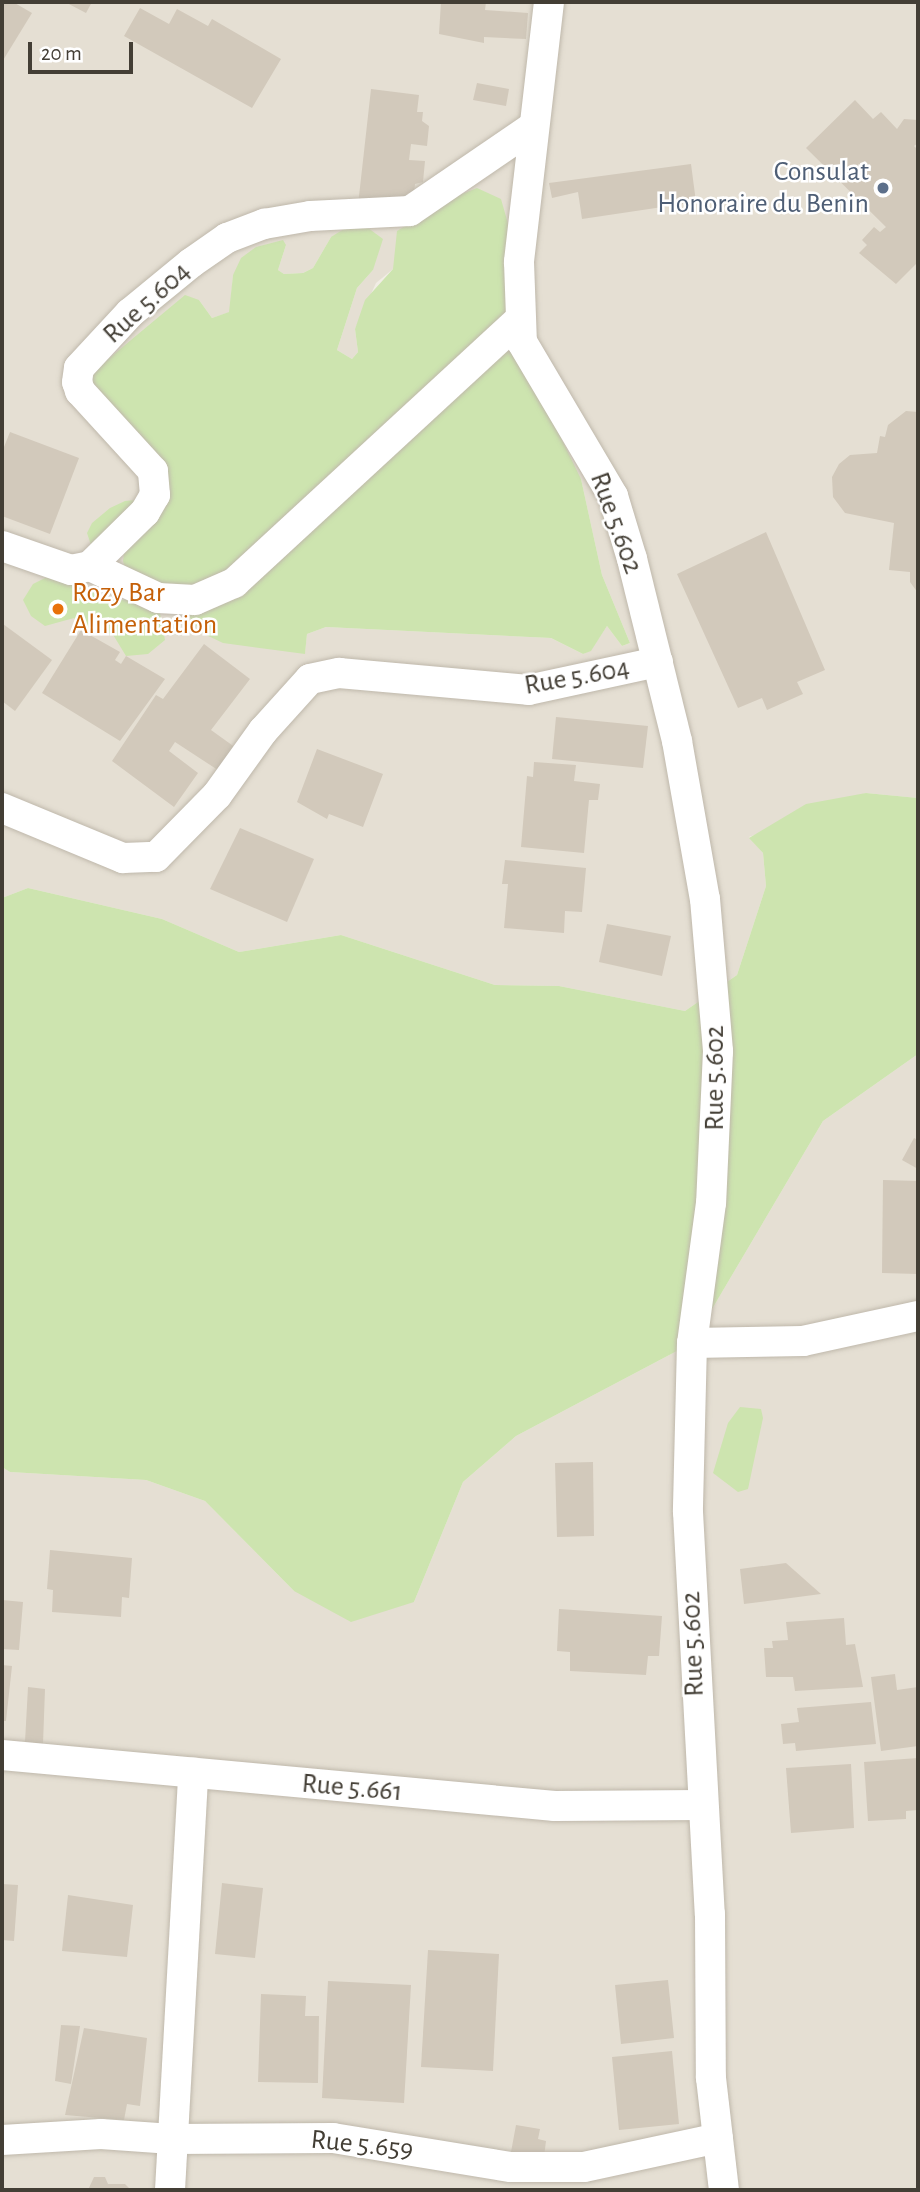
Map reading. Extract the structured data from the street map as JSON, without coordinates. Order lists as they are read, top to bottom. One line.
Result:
{"streets":{"street":["Rue 5.604","Rue 5.602","Rue 5.661","Rue 5.659"]},"crossings":[["Rue 5.604","Rue 5.602"],["Rue 5.602","Rue 5.661"],["Rue 5.602","Rue 5.659"]],"places":["Consulat Honoraire du Benin","Rozy Bar Alimentation"],"scale_bar":"20 m"}
